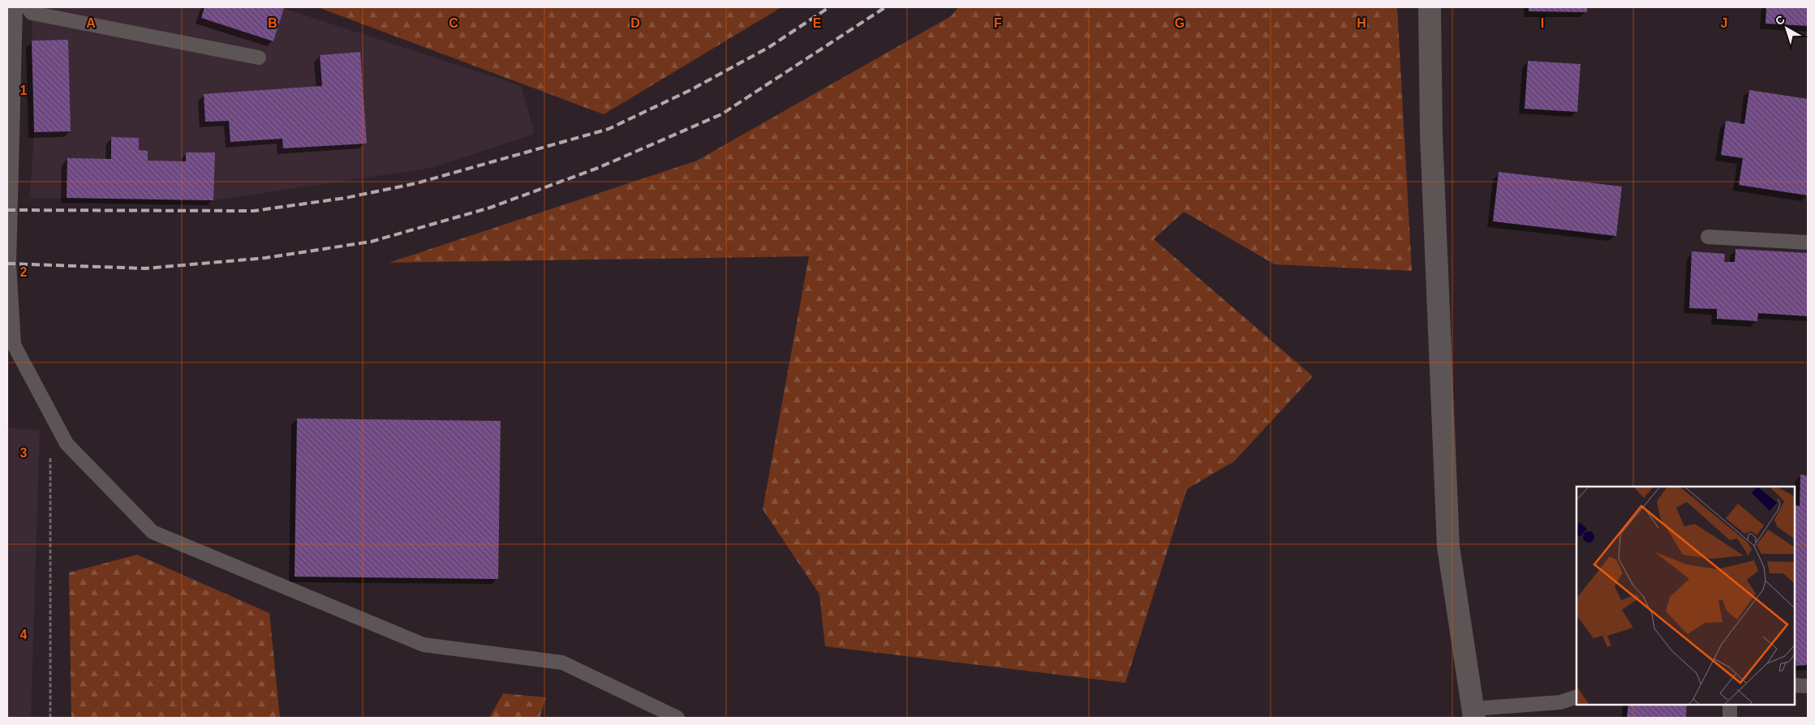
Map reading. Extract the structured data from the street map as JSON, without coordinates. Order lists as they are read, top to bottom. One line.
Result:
{"north":"top left","grid":{"columns":["A","B","C","D","E","F","G","H","I","J"],"rows":["1","2","3","4"]}}
